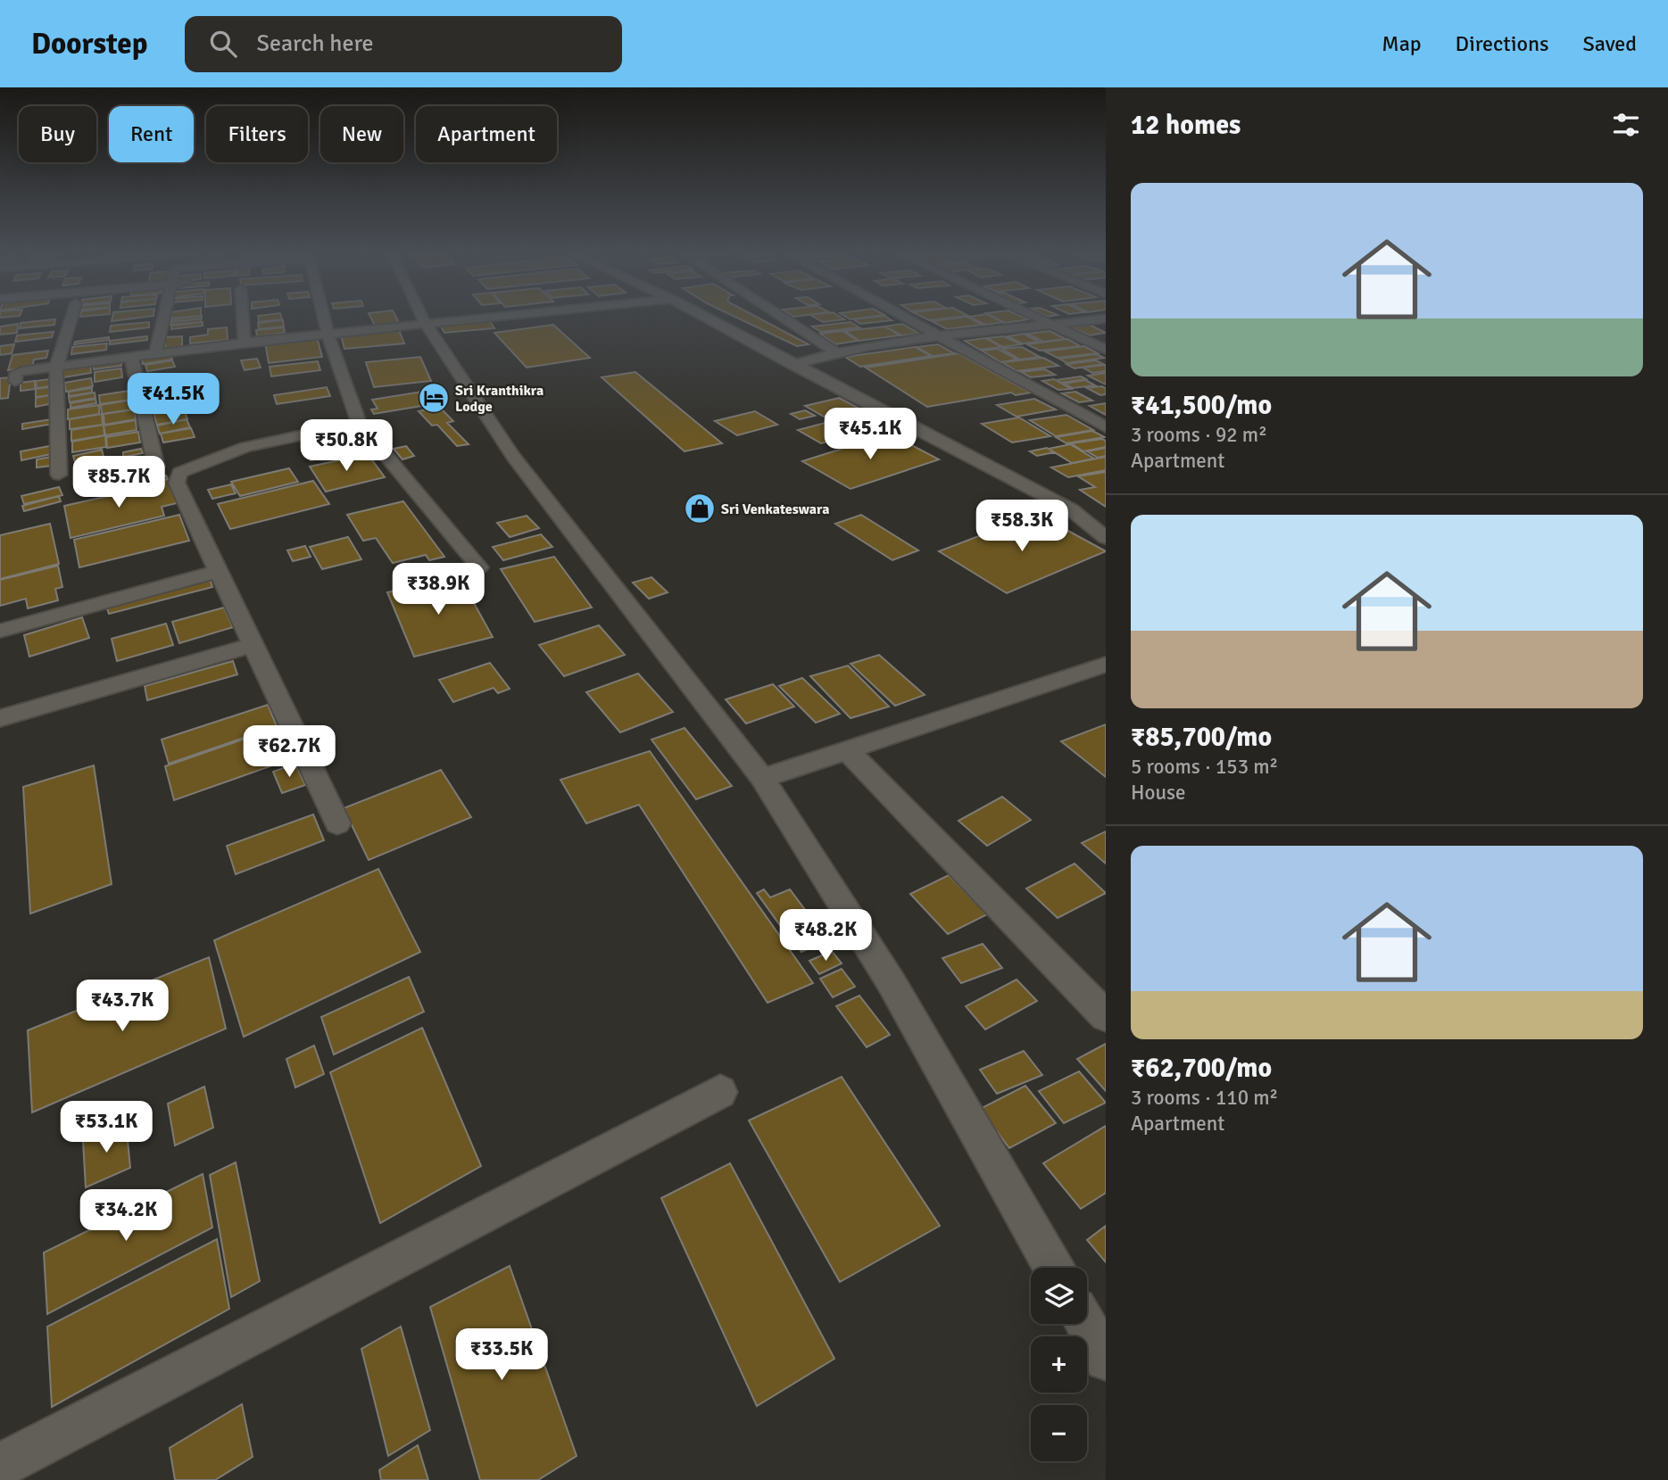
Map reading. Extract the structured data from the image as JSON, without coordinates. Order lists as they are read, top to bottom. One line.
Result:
{"places":{"hotel":["Sri Kranthikra Lodge"],"shop":["Sri Venkateswara"]},"page":{"header":"Doorstep","search":"Search here","nav":["Map","Directions","Saved"],"heading":"12 homes","chip":["Buy","Rent","Filters","New","Apartment"],"list":[{"name":"₹41,500/mo","note":"3 rooms · 92 m² · Apartment"},{"name":"₹85,700/mo","note":"5 rooms · 153 m² · House"},{"name":"₹62,700/mo","note":"3 rooms · 110 m² · Apartment"}],"price":["₹41.5K","₹45.1K","₹50.8K","₹85.7K","₹58.3K","₹38.9K","₹62.7K","₹48.2K","₹43.7K","₹53.1K","₹34.2K","₹33.5K"],"map_buttons":["+","−"]}}
